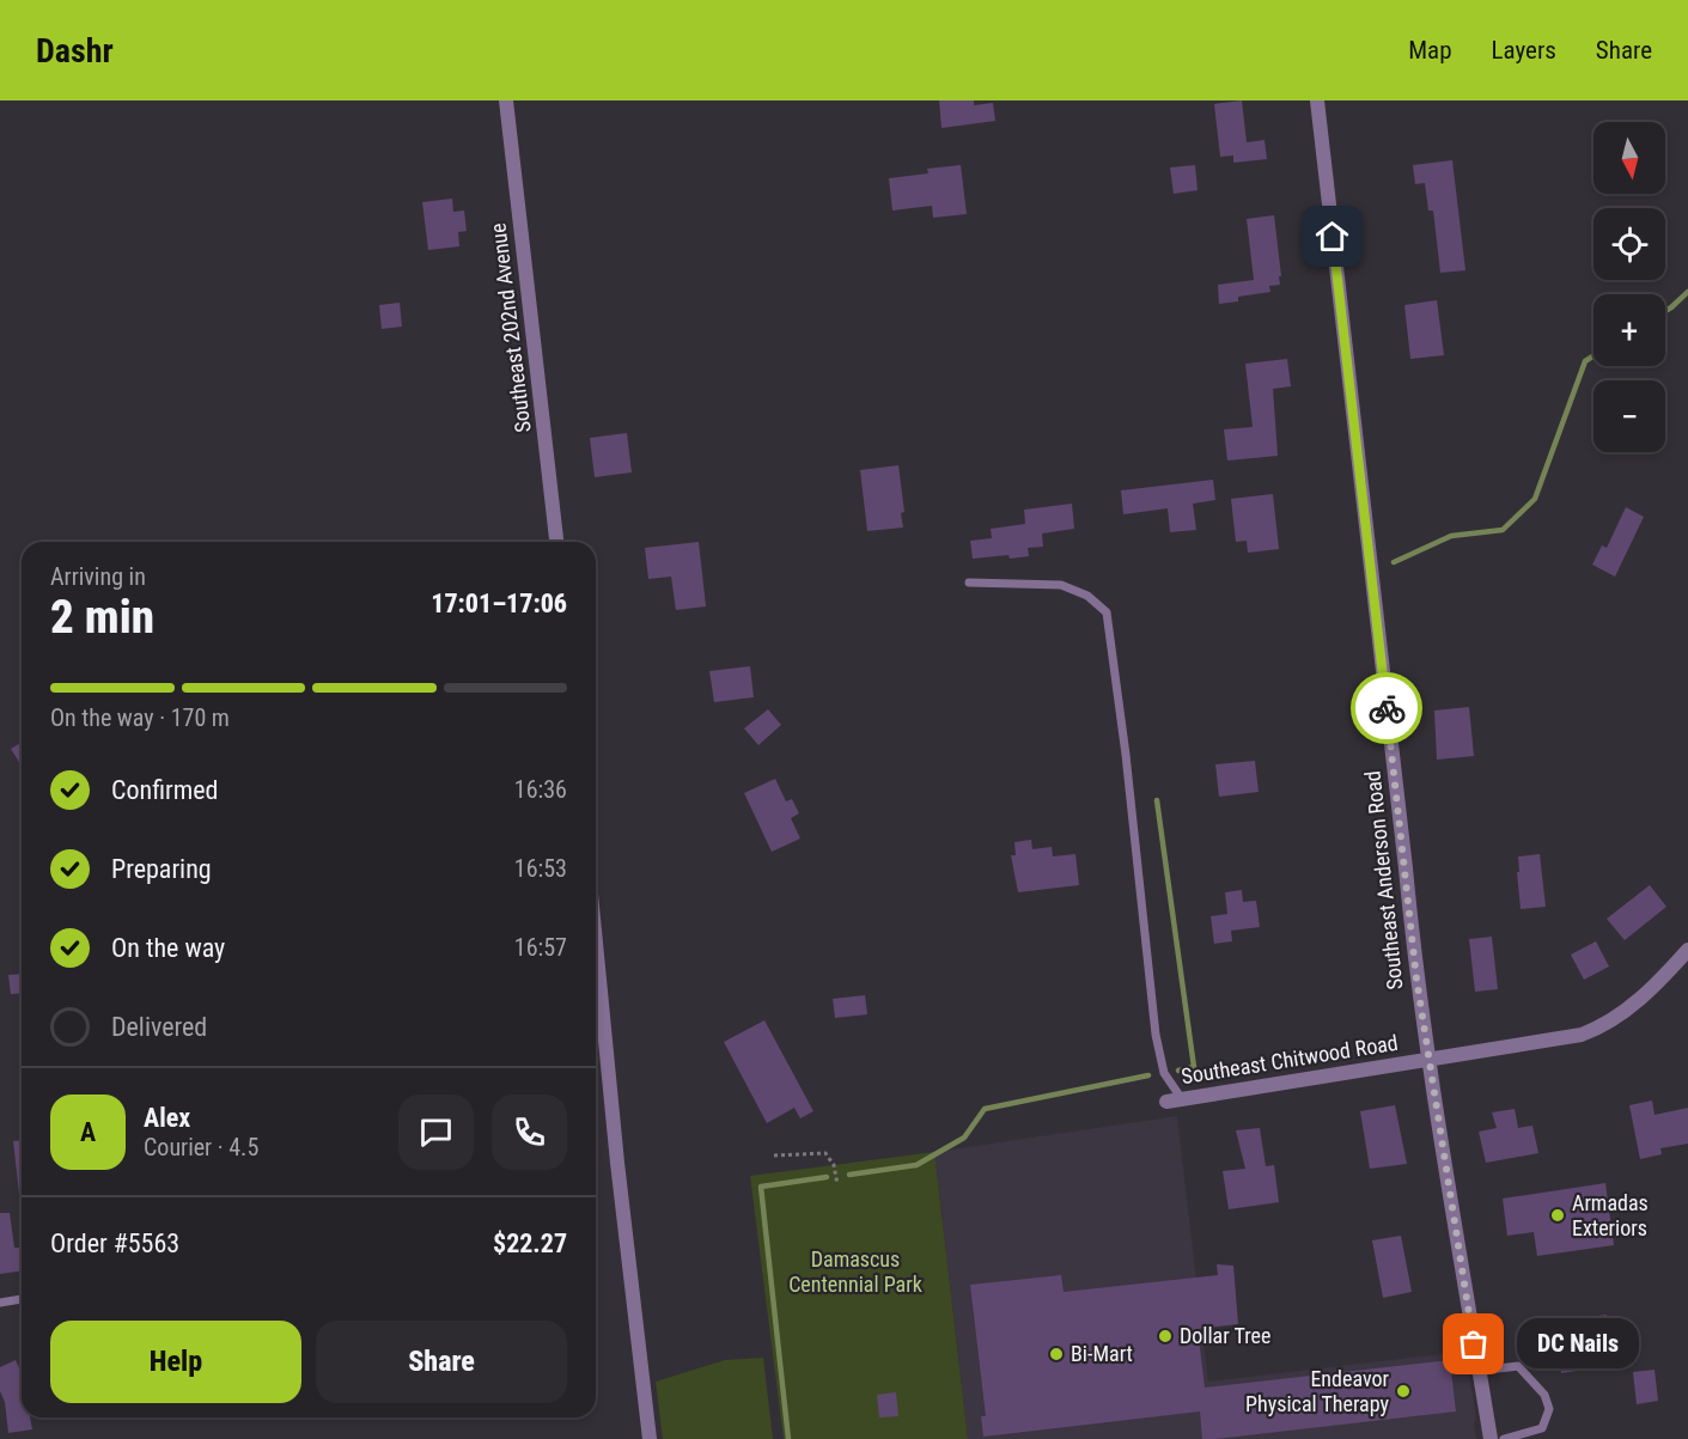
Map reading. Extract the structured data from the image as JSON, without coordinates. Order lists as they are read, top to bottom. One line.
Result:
{"streets":{"street":["Southeast 202nd Avenue","Southeast Anderson Road","Southeast Chitwood Road"]},"crossings":[["Southeast Anderson Road","Southeast Chitwood Road"]],"parks":["Damascus Centennial Park"],"places":["Armadas Exteriors","Dollar Tree","DC Nails","Bi-Mart","Endeavor Physical Therapy"],"north":"bottom","page":{"header":"Dashr","nav":["Map","Layers","Share"],"map_buttons":["+","−"],"heading":["2 min","Arriving in","17:01–17:06"],"panel":["Alex","Courier · 4.5","Order #5563","$22.27"],"bar":"On the way · 170 m","list":[["Confirmed","16:36"],["Preparing","16:53"],["On the way","16:57"],"Delivered"],"round":"A","buttons":["Help","Share"],"bubble":"DC Nails"}}
